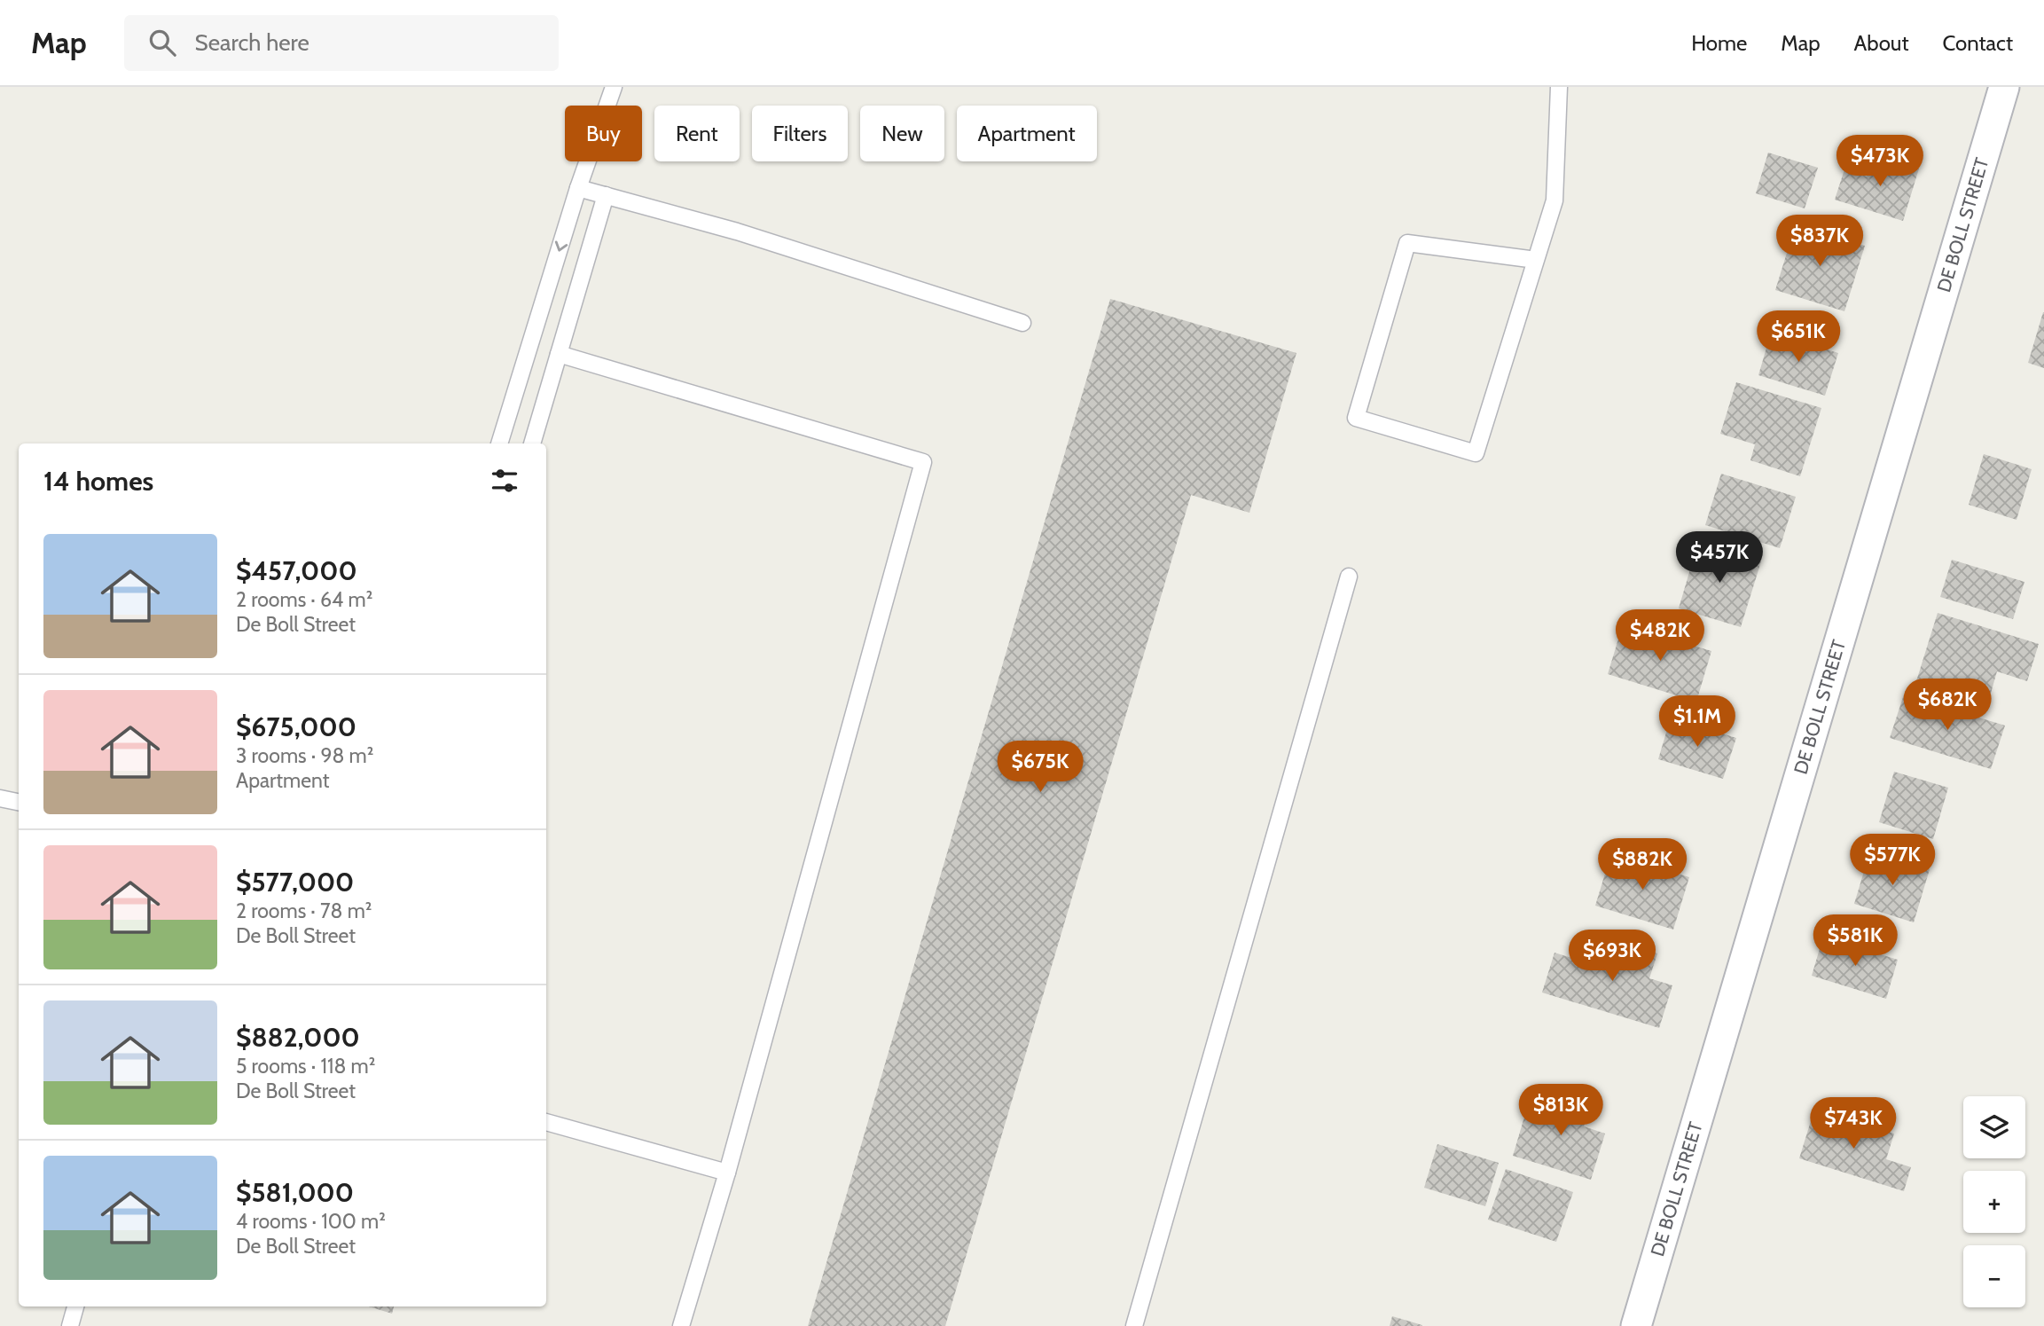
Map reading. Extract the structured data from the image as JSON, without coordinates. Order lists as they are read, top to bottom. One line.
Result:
{"streets":{"street":["DE BOLL STREET"]},"page":{"header":"Map","search":"Search here","nav":["Home","Map","About","Contact"],"chip":["Buy","Rent","Filters","New","Apartment"],"price":["$473K","$837K","$651K","$457K","$482K","$682K","$1.1M","$675K","$577K","$882K","$581K","$693K","$813K","$743K"],"heading":"14 homes","list":[{"name":"$457,000","note":"2 rooms · 64 m² · De Boll Street"},{"name":"$675,000","note":"3 rooms · 98 m² · Apartment"},{"name":"$577,000","note":"2 rooms · 78 m² · De Boll Street"},{"name":"$882,000","note":"5 rooms · 118 m² · De Boll Street"},{"name":"$581,000","note":"4 rooms · 100 m² · De Boll Street"}],"map_buttons":["+","−"]}}
